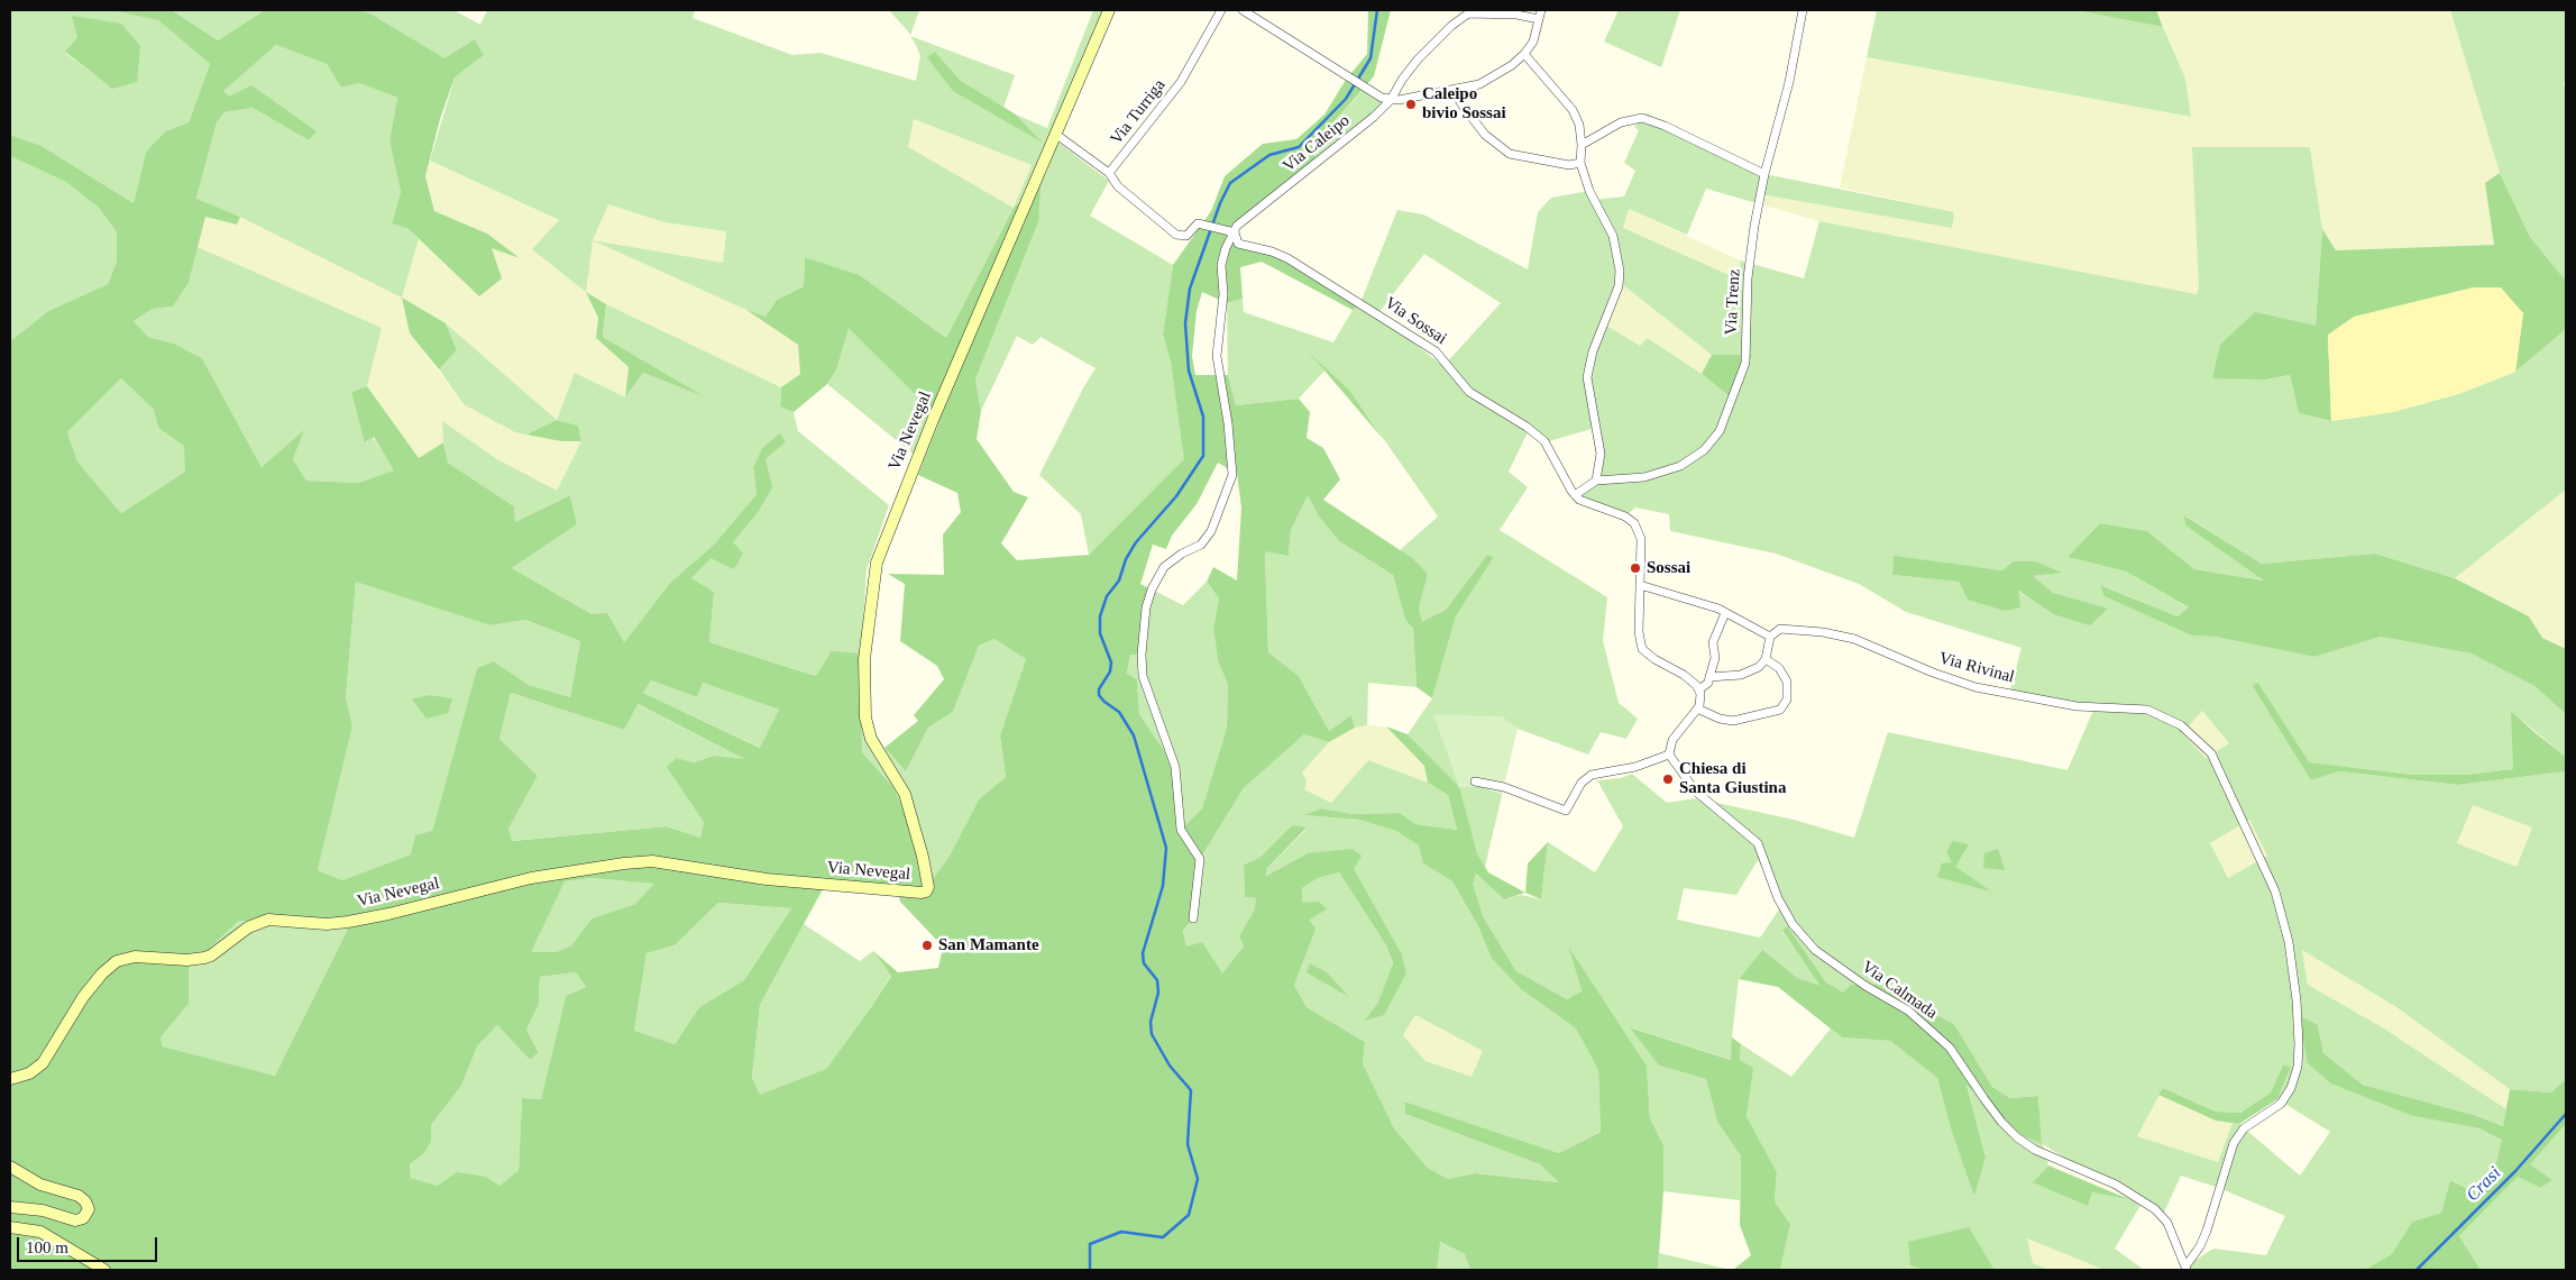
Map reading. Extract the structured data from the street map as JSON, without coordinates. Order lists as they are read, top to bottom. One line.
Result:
{"streets":{"main road":["Via Nevegal"],"street":["Via Turriga","Via Caleipo","Via Trenz","Via Sossai","Via Rivinal","Via Calmada"]},"crossings":[["Via Caleipo","Via Sossai"],["Via Rivinal","Via Calmada"]],"water":["Crasi"],"places":["Caleipo bivio Sossai","Sossai","Chiesa di Santa Giustina","San Mamante"],"scale_bar":"100 m"}
